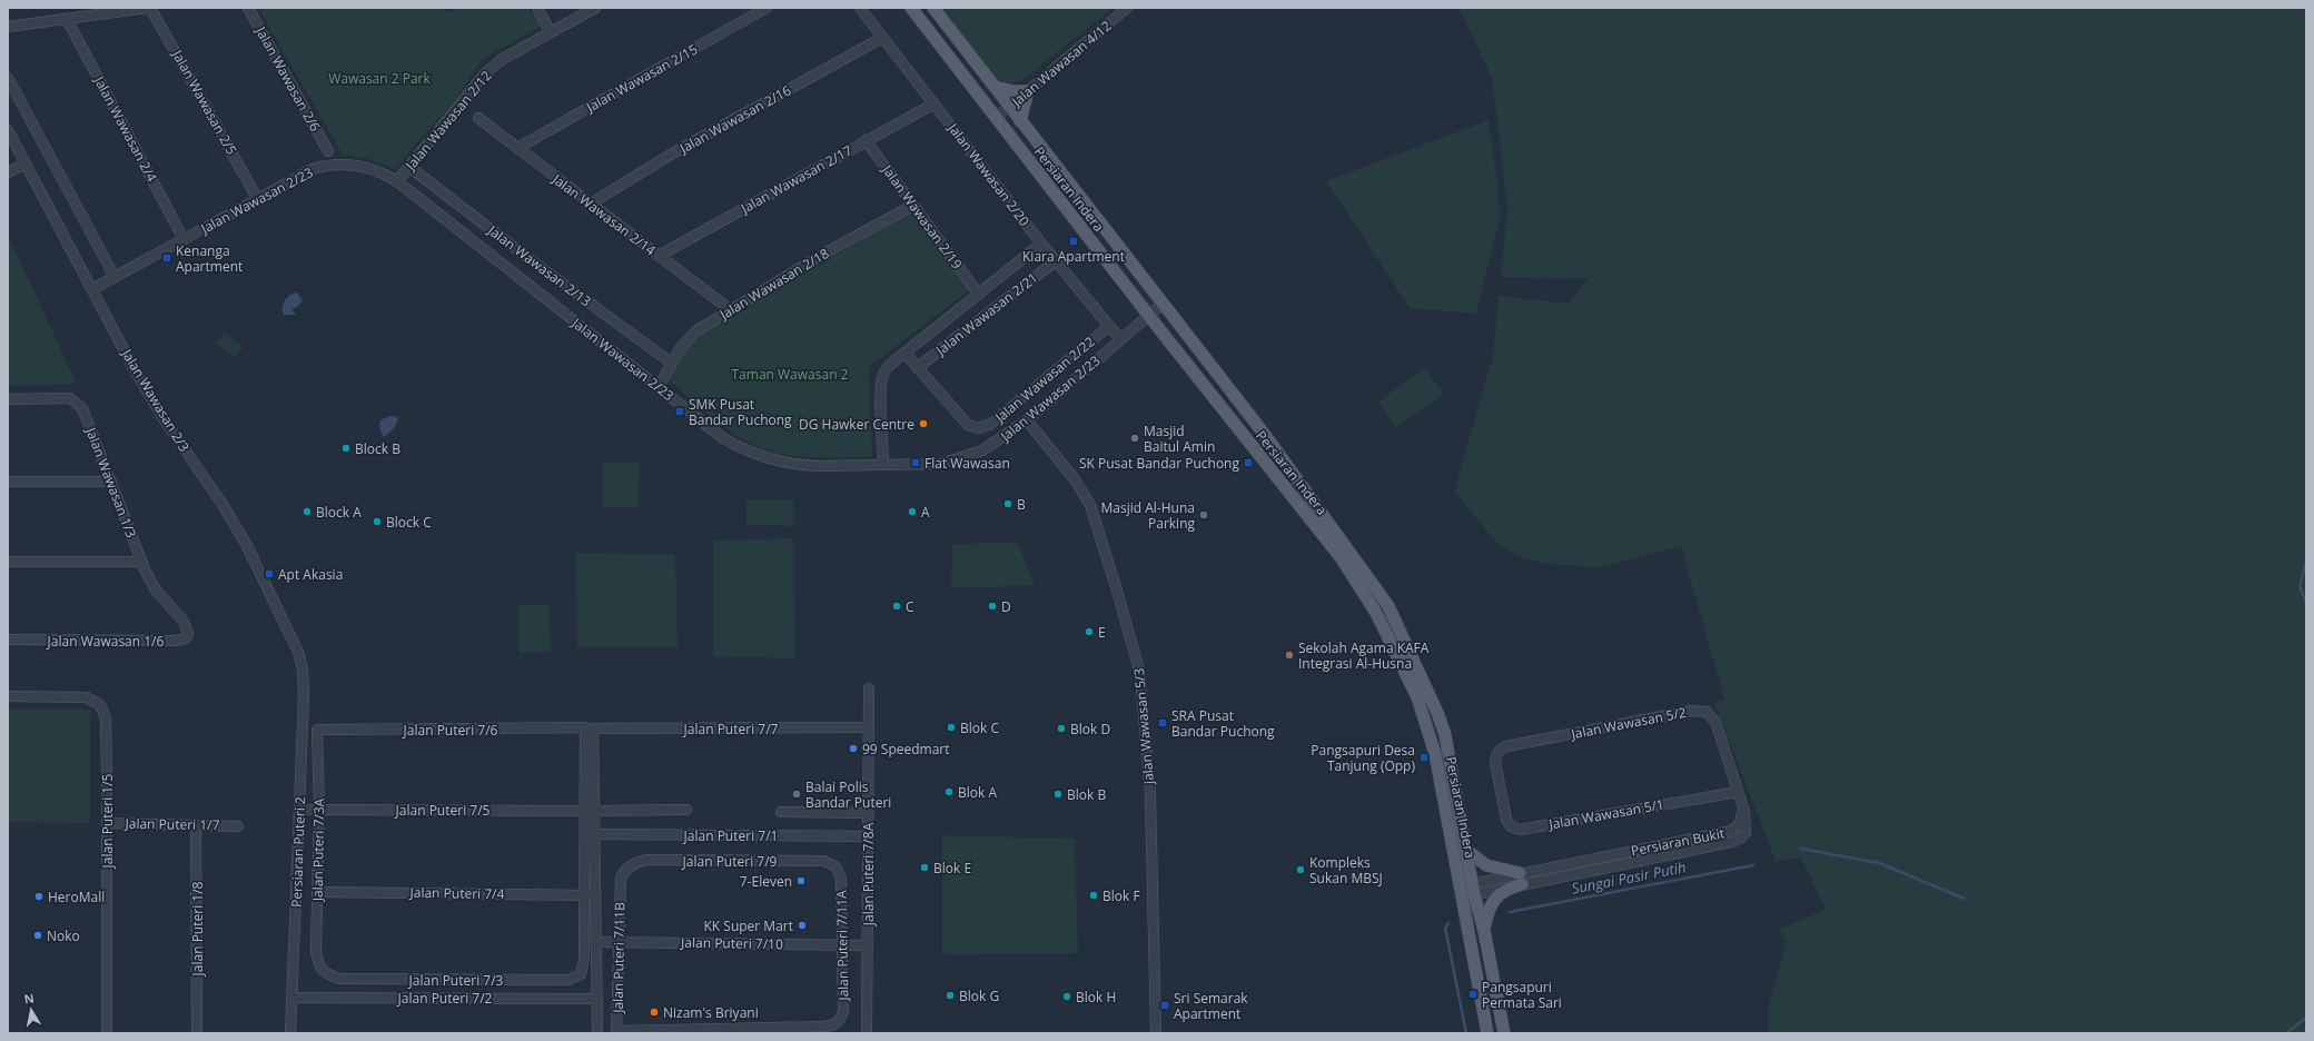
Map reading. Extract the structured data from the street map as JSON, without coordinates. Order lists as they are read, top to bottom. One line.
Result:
{"streets":{"main road":["Persiaran Indera"],"street":["Jalan Wawasan 4/12","Jalan Wawasan 2/15","Jalan Wawasan 2/6","Jalan Wawasan 2/5","Jalan Wawasan 2/16","Jalan Wawasan 2/12","Jalan Wawasan 2/4","Jalan Wawasan 2/20","Jalan Wawasan 2/17","Jalan Wawasan 2/23","Jalan Wawasan 2/14","Jalan Wawasan 2/19","Jalan Wawasan 2/13","Jalan Wawasan 2/18","Jalan Wawasan 2/21","Jalan Wawasan 2/22","Jalan Wawasan 2/3","Jalan Wawasan 1/3","Jalan Wawasan 1/6","Jalan Wawasan 5/2","Jalan Wawasan 5/3","Jalan Puteri 7/7","Jalan Puteri 7/6","Jalan Puteri 7/5","Jalan Wawasan 5/1","Jalan Puteri 1/5","Jalan Puteri 1/7","Jalan Puteri 7/1","Persiaran Bukit","Jalan Puteri 7/3A","Persiaran Puteri 2","Jalan Puteri 7/9","Jalan Puteri 7/8A","Jalan Puteri 7/4","Jalan Puteri 1/8","Jalan Puteri 7/10","Jalan Puteri 7/11A","Jalan Puteri 7/11B","Jalan Puteri 7/3","Jalan Puteri 7/2"]},"crossings":[["Jalan Wawasan 4/12","Persiaran Indera"],["Jalan Wawasan 2/15","Jalan Wawasan 2/14"],["Jalan Wawasan 2/5","Jalan Wawasan 2/23"],["Jalan Wawasan 2/16","Jalan Wawasan 2/20"],["Jalan Wawasan 2/16","Jalan Wawasan 2/14"],["Jalan Wawasan 2/12","Jalan Wawasan 2/23"],["Jalan Wawasan 2/12","Jalan Wawasan 2/13"],["Jalan Wawasan 2/4","Jalan Wawasan 2/23"],["Jalan Wawasan 2/20","Jalan Wawasan 2/17"],["Jalan Wawasan 2/20","Jalan Wawasan 2/23"],["Jalan Wawasan 2/20","Jalan Wawasan 2/21"],["Jalan Wawasan 2/20","Jalan Wawasan 2/22"],["Jalan Wawasan 2/17","Jalan Wawasan 2/14"],["Jalan Wawasan 2/17","Jalan Wawasan 2/19"],["Persiaran Indera","Jalan Wawasan 2/23"],["Persiaran Indera","Persiaran Bukit"],["Jalan Wawasan 2/23","Jalan Wawasan 2/18"],["Jalan Wawasan 2/23","Jalan Wawasan 2/3"],["Jalan Wawasan 2/23","Jalan Wawasan 5/3"],["Jalan Wawasan 2/14","Jalan Wawasan 2/18"],["Jalan Wawasan 2/19","Jalan Wawasan 2/18"],["Jalan Wawasan 2/13","Jalan Wawasan 2/18"],["Jalan Wawasan 2/21","Jalan Wawasan 2/22"],["Jalan Wawasan 2/3","Persiaran Puteri 2"],["Jalan Wawasan 1/3","Jalan Wawasan 1/6"],["Jalan Wawasan 5/2","Jalan Wawasan 5/1"],["Jalan Wawasan 5/2","Persiaran Bukit"],["Jalan Puteri 7/7","Jalan Puteri 7/6"],["Jalan Puteri 7/7","Jalan Puteri 7/8A"],["Jalan Puteri 7/6","Jalan Puteri 7/3A"],["Jalan Puteri 7/5","Jalan Puteri 7/3A"],["Jalan Puteri 7/5","Persiaran Puteri 2"],["Jalan Puteri 1/5","Jalan Puteri 1/7"],["Jalan Puteri 1/7","Jalan Puteri 1/8"],["Jalan Puteri 7/1","Jalan Puteri 7/8A"],["Jalan Puteri 7/3A","Jalan Puteri 7/4"],["Jalan Puteri 7/3A","Jalan Puteri 7/3"],["Persiaran Puteri 2","Jalan Puteri 7/2"],["Jalan Puteri 7/9","Jalan Puteri 7/11A"],["Jalan Puteri 7/9","Jalan Puteri 7/11B"],["Jalan Puteri 7/8A","Jalan Puteri 7/10"],["Jalan Puteri 7/4","Jalan Puteri 7/3"],["Jalan Puteri 7/10","Jalan Puteri 7/11A"],["Jalan Puteri 7/10","Jalan Puteri 7/11B"],["Jalan Puteri 7/11A","Jalan Puteri 7/11B"]],"water":["Sungai Pasir Putih"],"parks":["Wawasan 2 Park","Taman Wawasan 2"],"places":{"transit":["Kiara Apartment","Kenanga Apartment","SMK Pusat Bandar Puchong","Flat Wawasan","SK Pusat Bandar Puchong","Apt Akasia","SRA Pusat Bandar Puchong","Pangsapuri Desa Tanjung (Opp)","Pangsapuri Permata Sari","Sri Semarak Apartment"],"other":["DG Hawker Centre","Masjid Baitul Amin","Block B","B","Block A","A","Masjid Al-Huna Parking","Block C","C","D","E","Sekolah Agama KAFA Integrasi Al-Husna","Blok C","Blok D","99 Speedmart","Blok A","Balai Polis Bandar Puteri","Blok B","Blok E","Kompleks Sukan MBSJ","7-Eleven","Blok F","HeroMall","KK Super Mart","Noko","Blok G","Blok H","Nizam's Briyani"]},"north":"top"}
